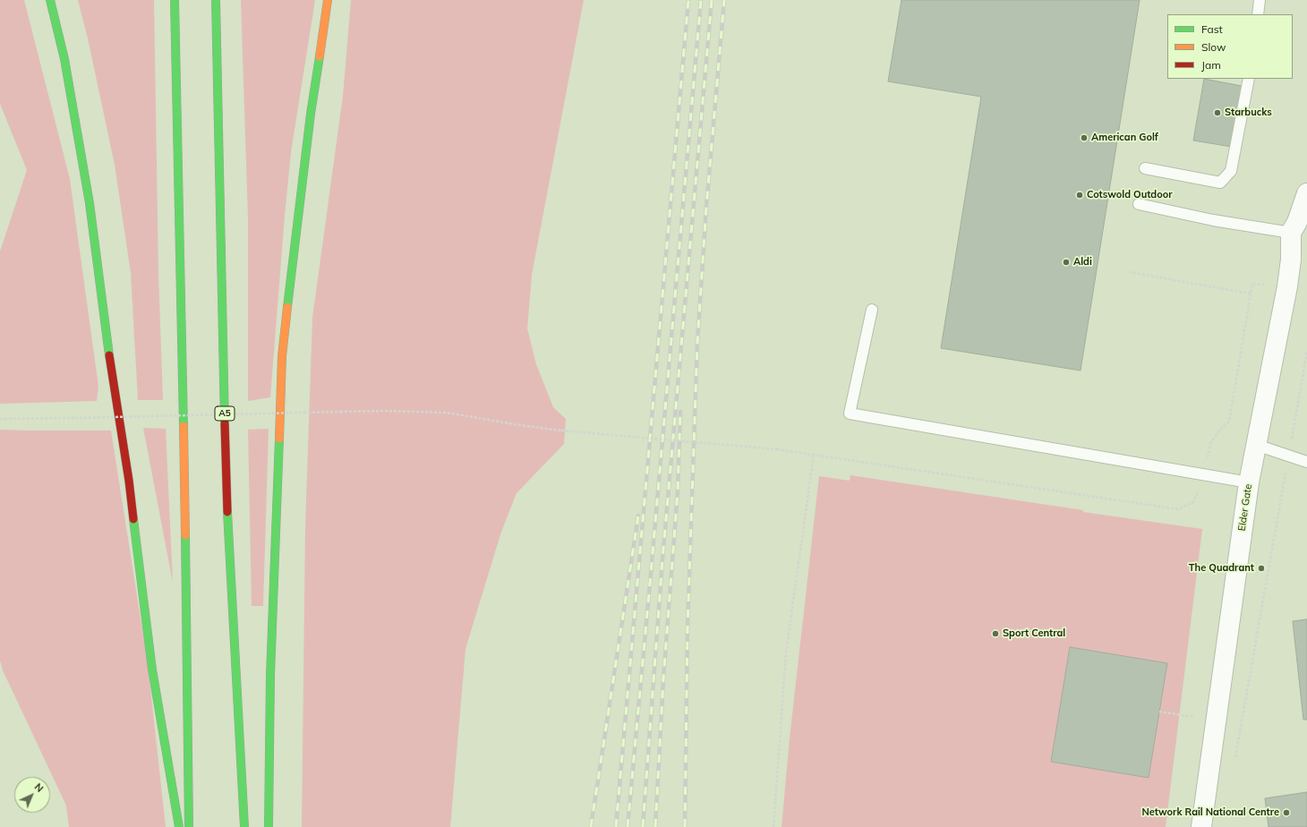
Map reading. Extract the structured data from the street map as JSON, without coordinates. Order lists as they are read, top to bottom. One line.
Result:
{"streets":{"highway":["A5"],"street":["Elder Gate"]},"places":["Starbucks","American Golf","Cotswold Outdoor","Aldi","The Quadrant","Sport Central","Network Rail National Centre"],"legend":["Fast","Slow","Jam"],"north":"top right"}
